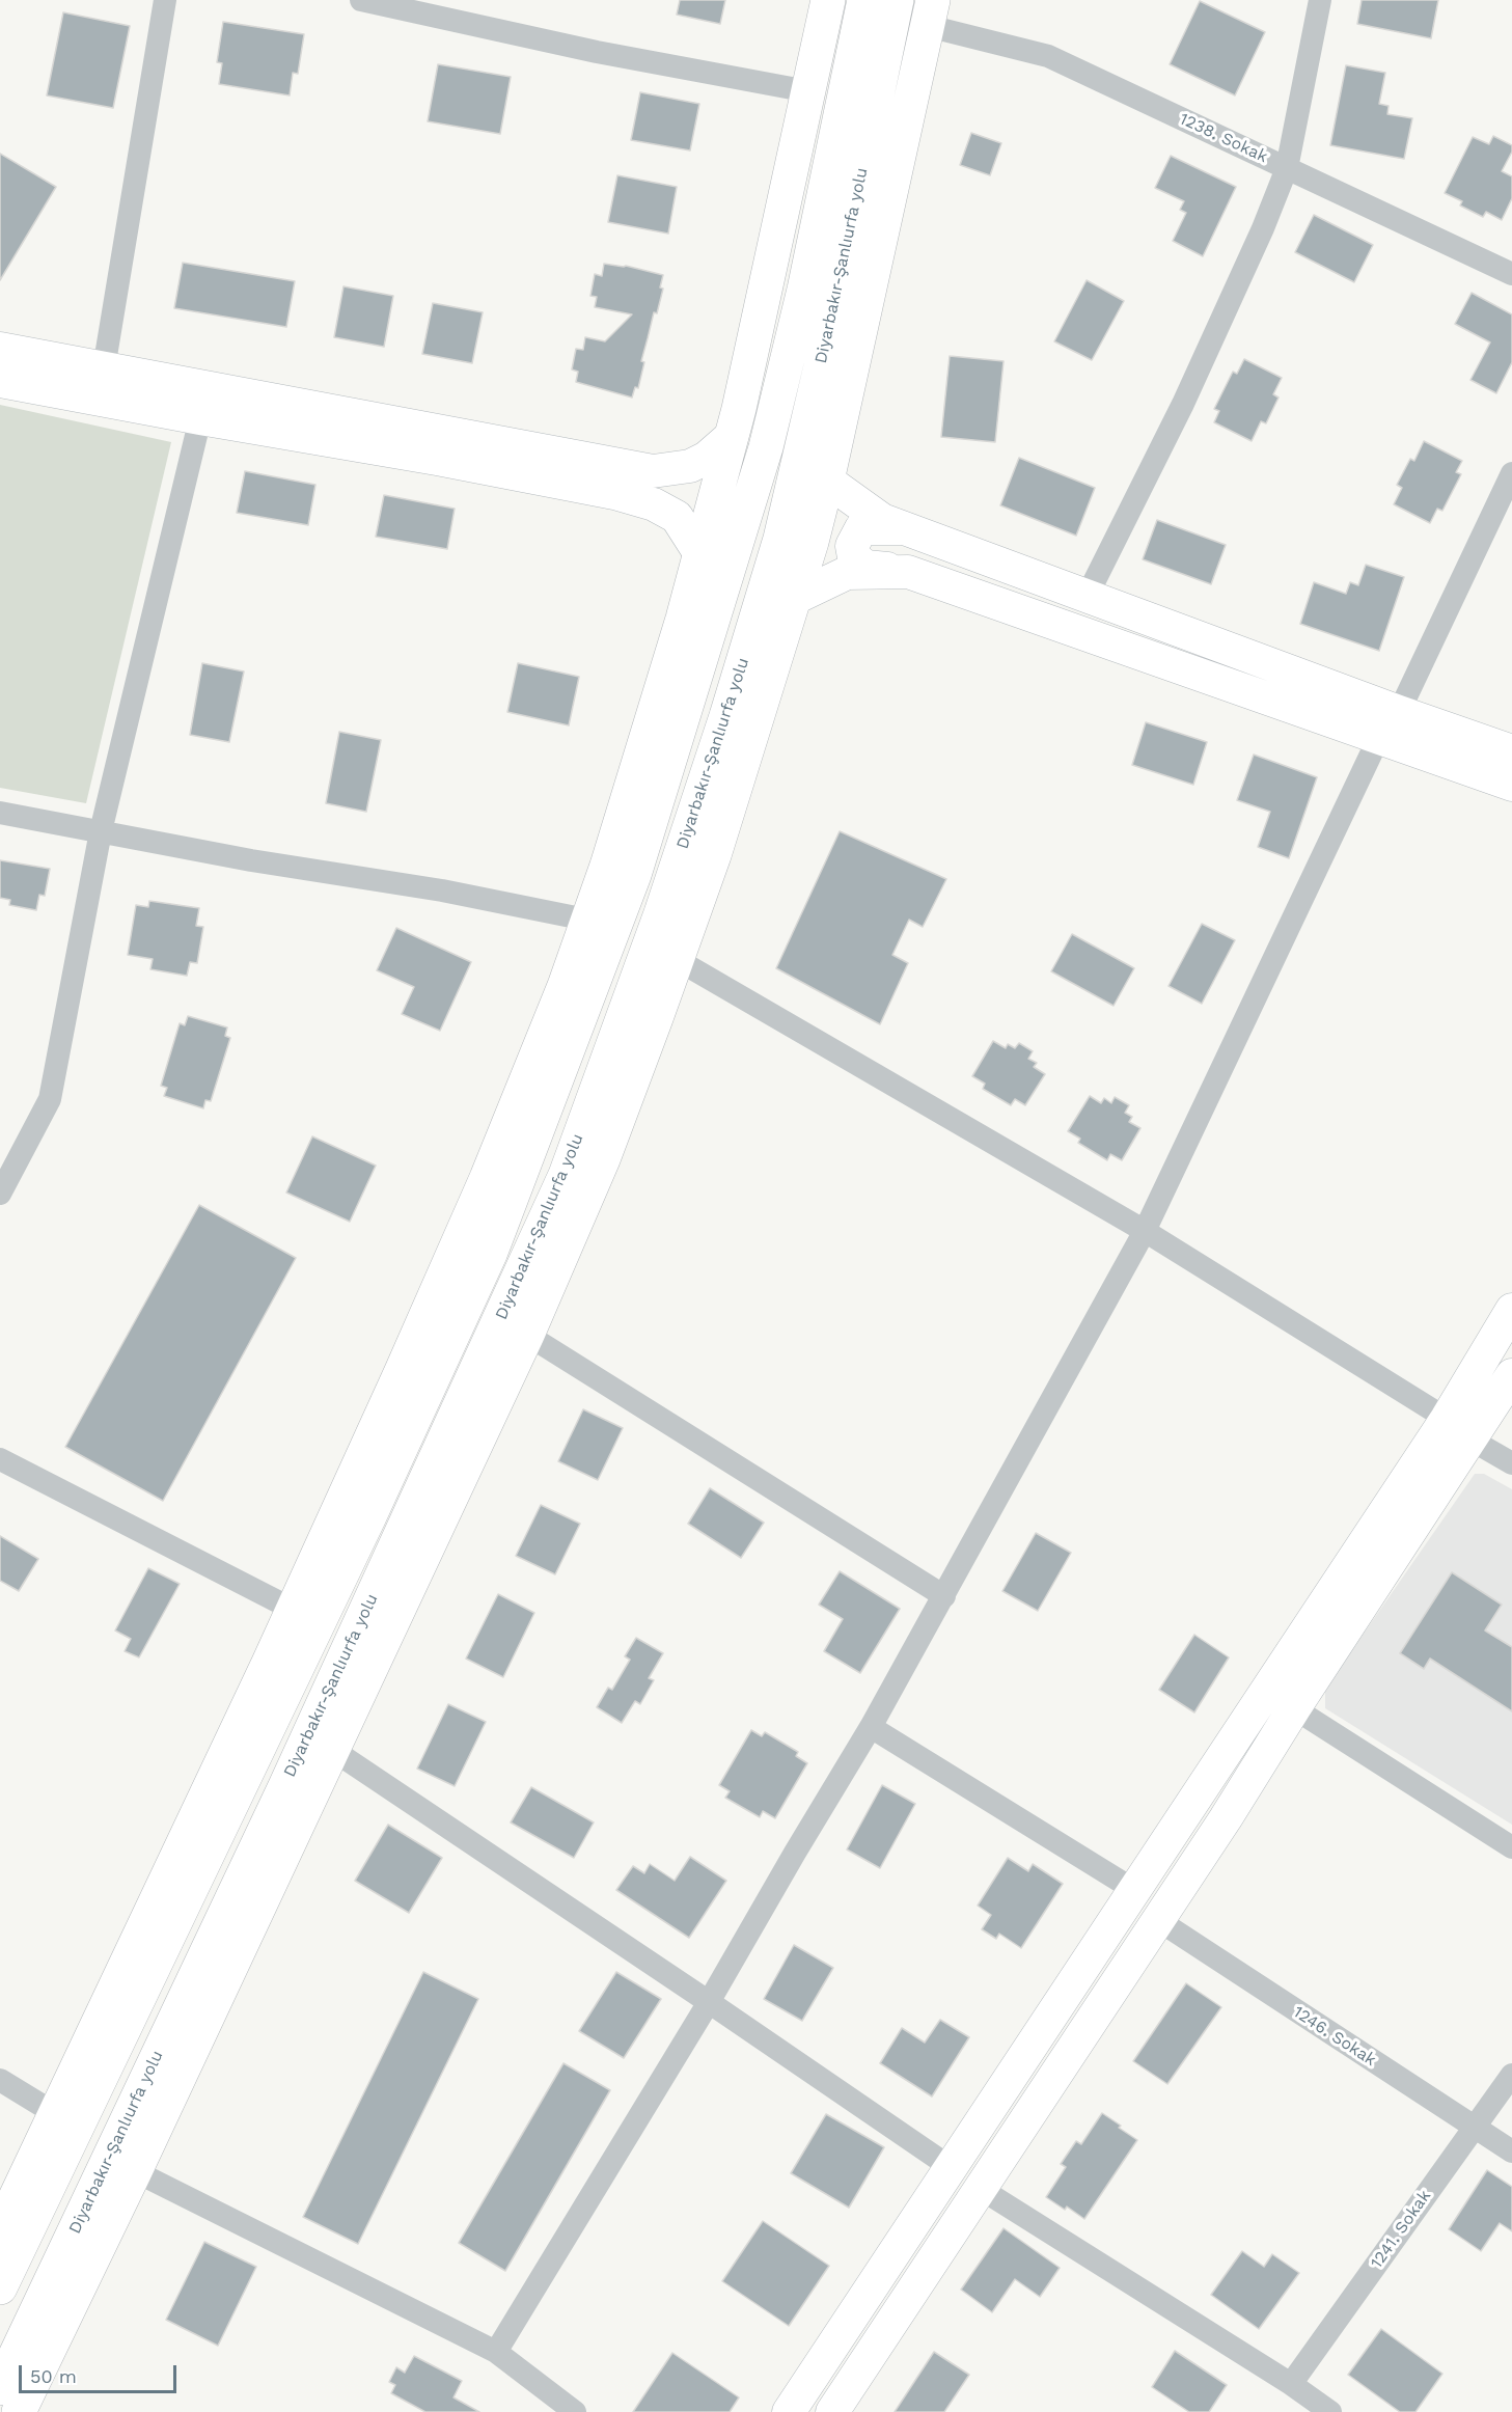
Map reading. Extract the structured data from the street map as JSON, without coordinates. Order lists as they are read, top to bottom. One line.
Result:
{"streets":{"highway":["Diyarbakır-Şanlıurfa yolu"],"street":["1238. Sokak","1246. Sokak","1241. Sokak"]},"crossings":[["1246. Sokak","1241. Sokak"]],"scale_bar":"50 m"}
